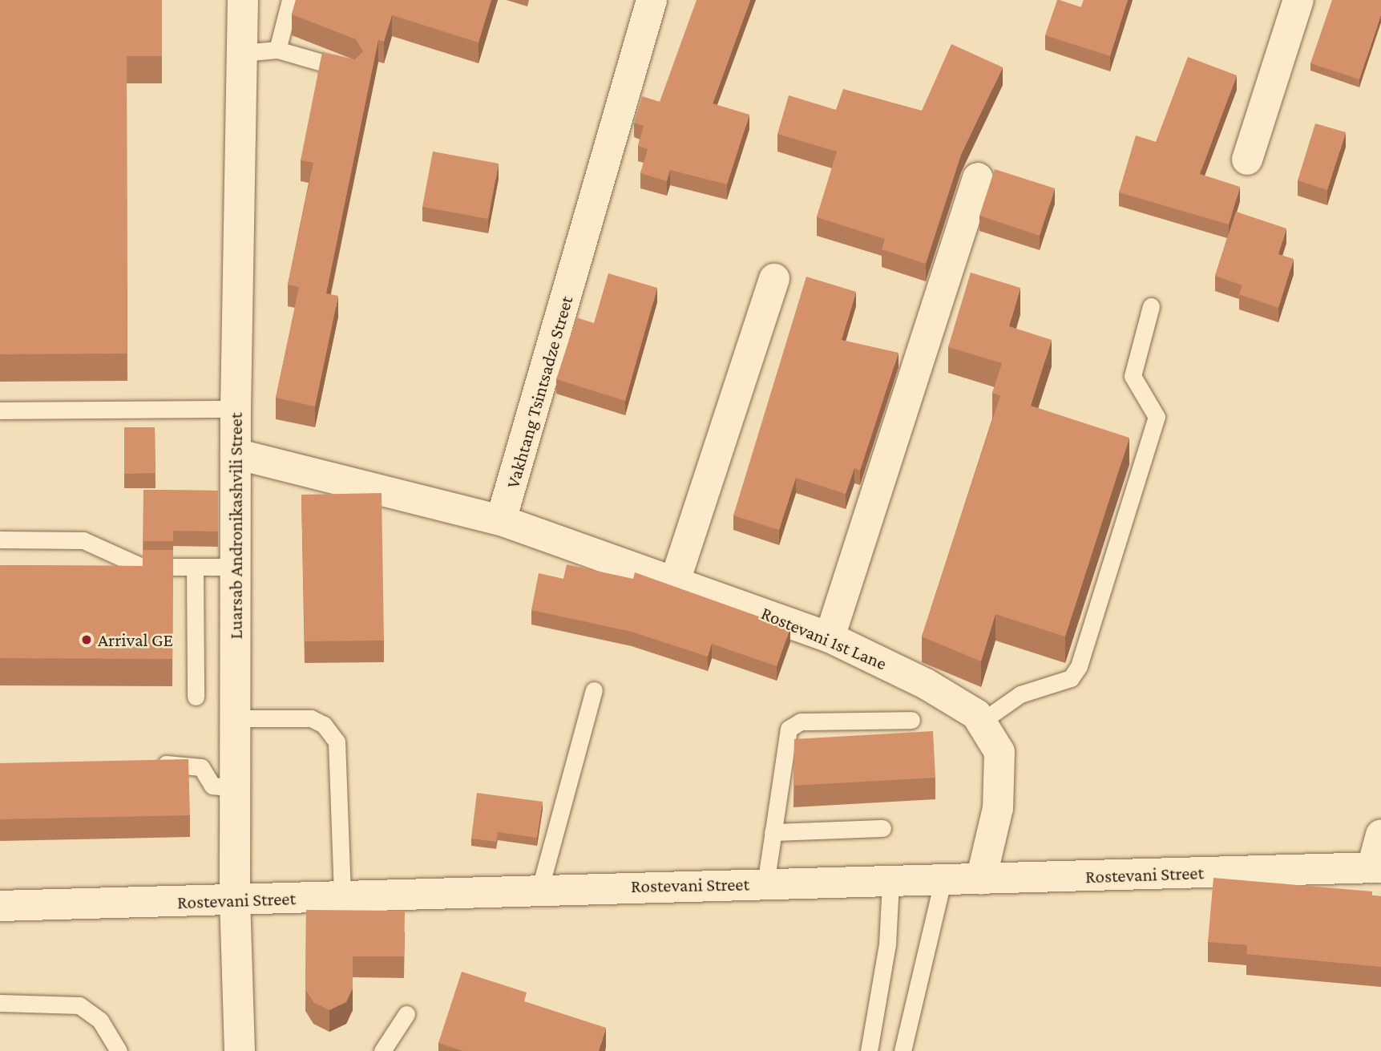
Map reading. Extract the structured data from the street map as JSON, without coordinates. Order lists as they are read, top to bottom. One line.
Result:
{"streets":{"street":["Vakhtang Tsintsadze Street","Luarsab Andronikashvili Street","Rostevani 1st Lane","Rostevani Street"]},"crossings":[["Vakhtang Tsintsadze Street","Rostevani 1st Lane"],["Luarsab Andronikashvili Street","Rostevani Street"],["Rostevani 1st Lane","Rostevani Street"]],"places":["Arrival GE"]}
